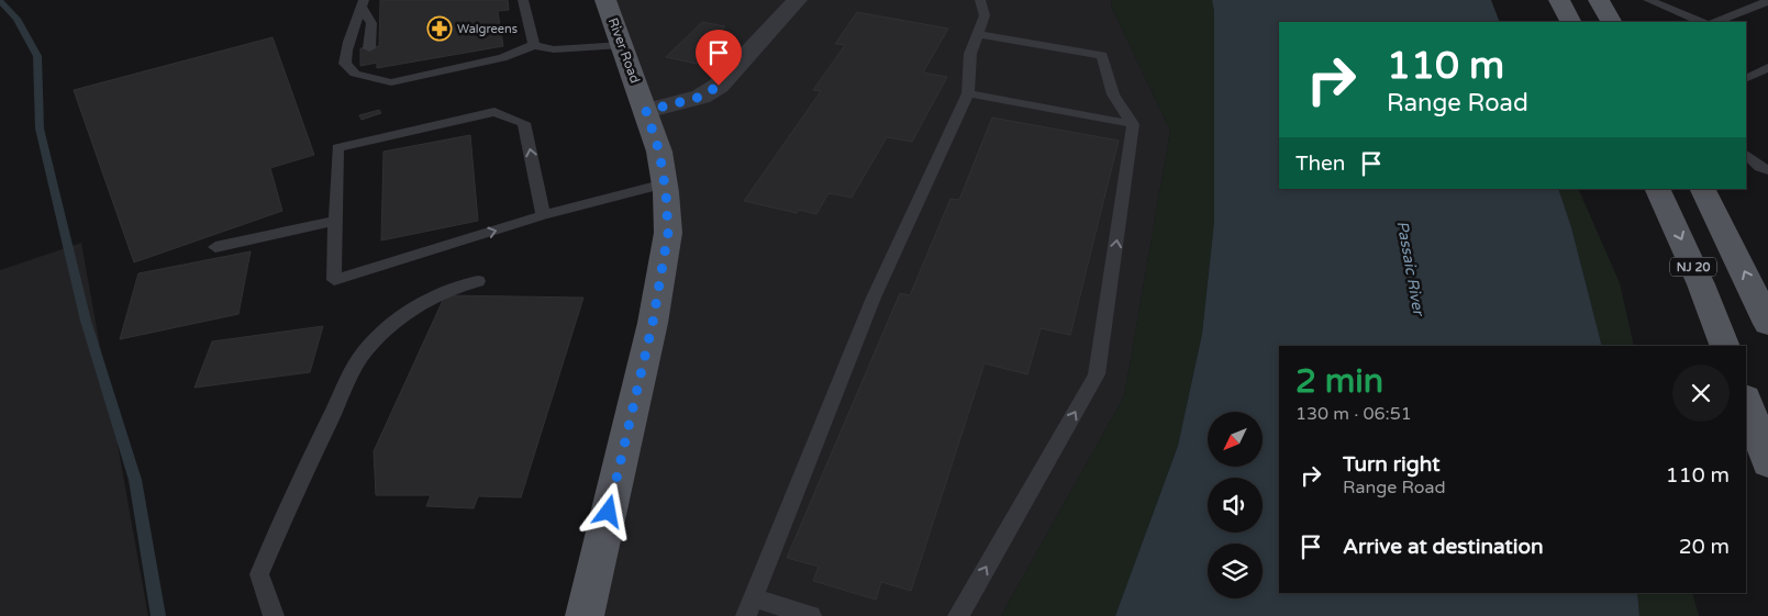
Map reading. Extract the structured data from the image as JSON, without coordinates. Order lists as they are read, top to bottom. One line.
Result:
{"streets":{"main road":["River Road","NJ 20"]},"water":["Passaic River"],"places":{"pharmacy":["Walgreens"]},"north":"bottom left","page":{"turn":["110 m","Range Road"],"then":"Then","heading":["2 min","130 m · 06:51"],"list":[{"name":"Turn right","note":"Range Road","value":"110 m"},{"name":"Arrive at destination","value":"20 m"}]}}
